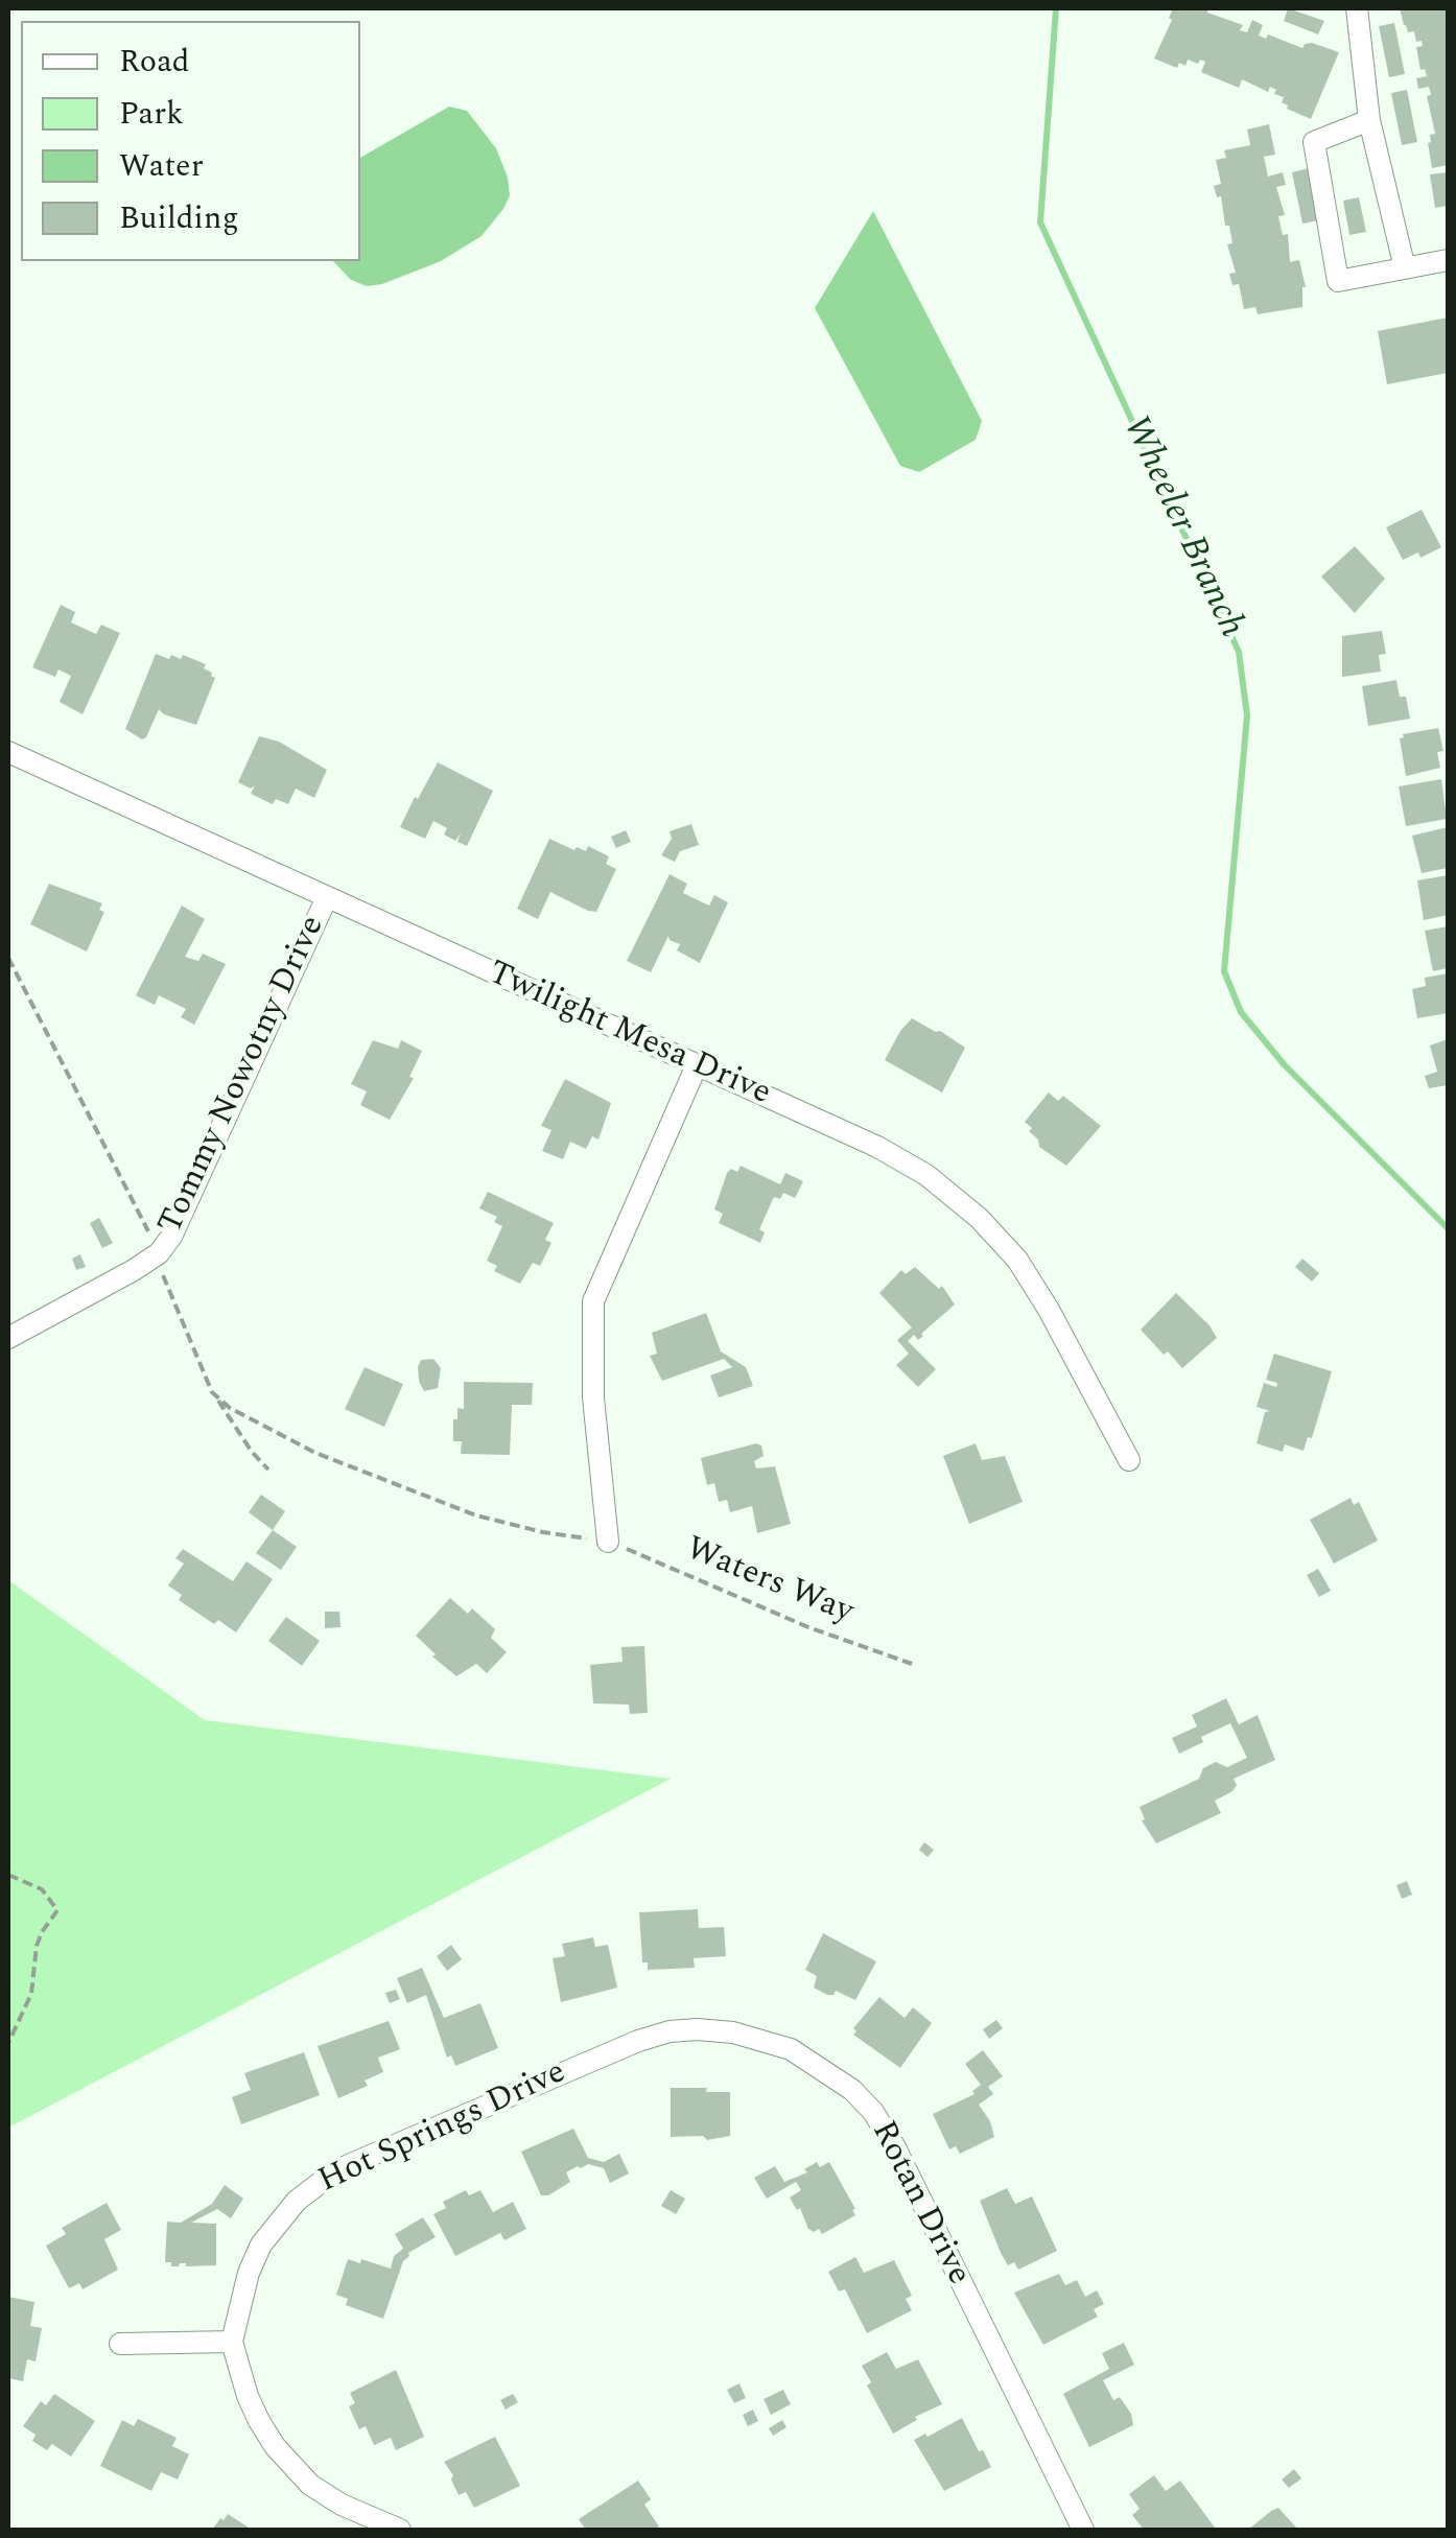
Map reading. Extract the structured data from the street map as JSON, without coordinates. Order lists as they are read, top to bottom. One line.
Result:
{"streets":{"street":["Twilight Mesa Drive","Tommy Nowotny Drive","Hot Springs Drive","Rotan Drive"],"path":["Waters Way"]},"crossings":[["Twilight Mesa Drive","Tommy Nowotny Drive"],["Hot Springs Drive","Rotan Drive"]],"water":["Wheeler Branch"],"legend":["Road","Park","Water","Building"]}
